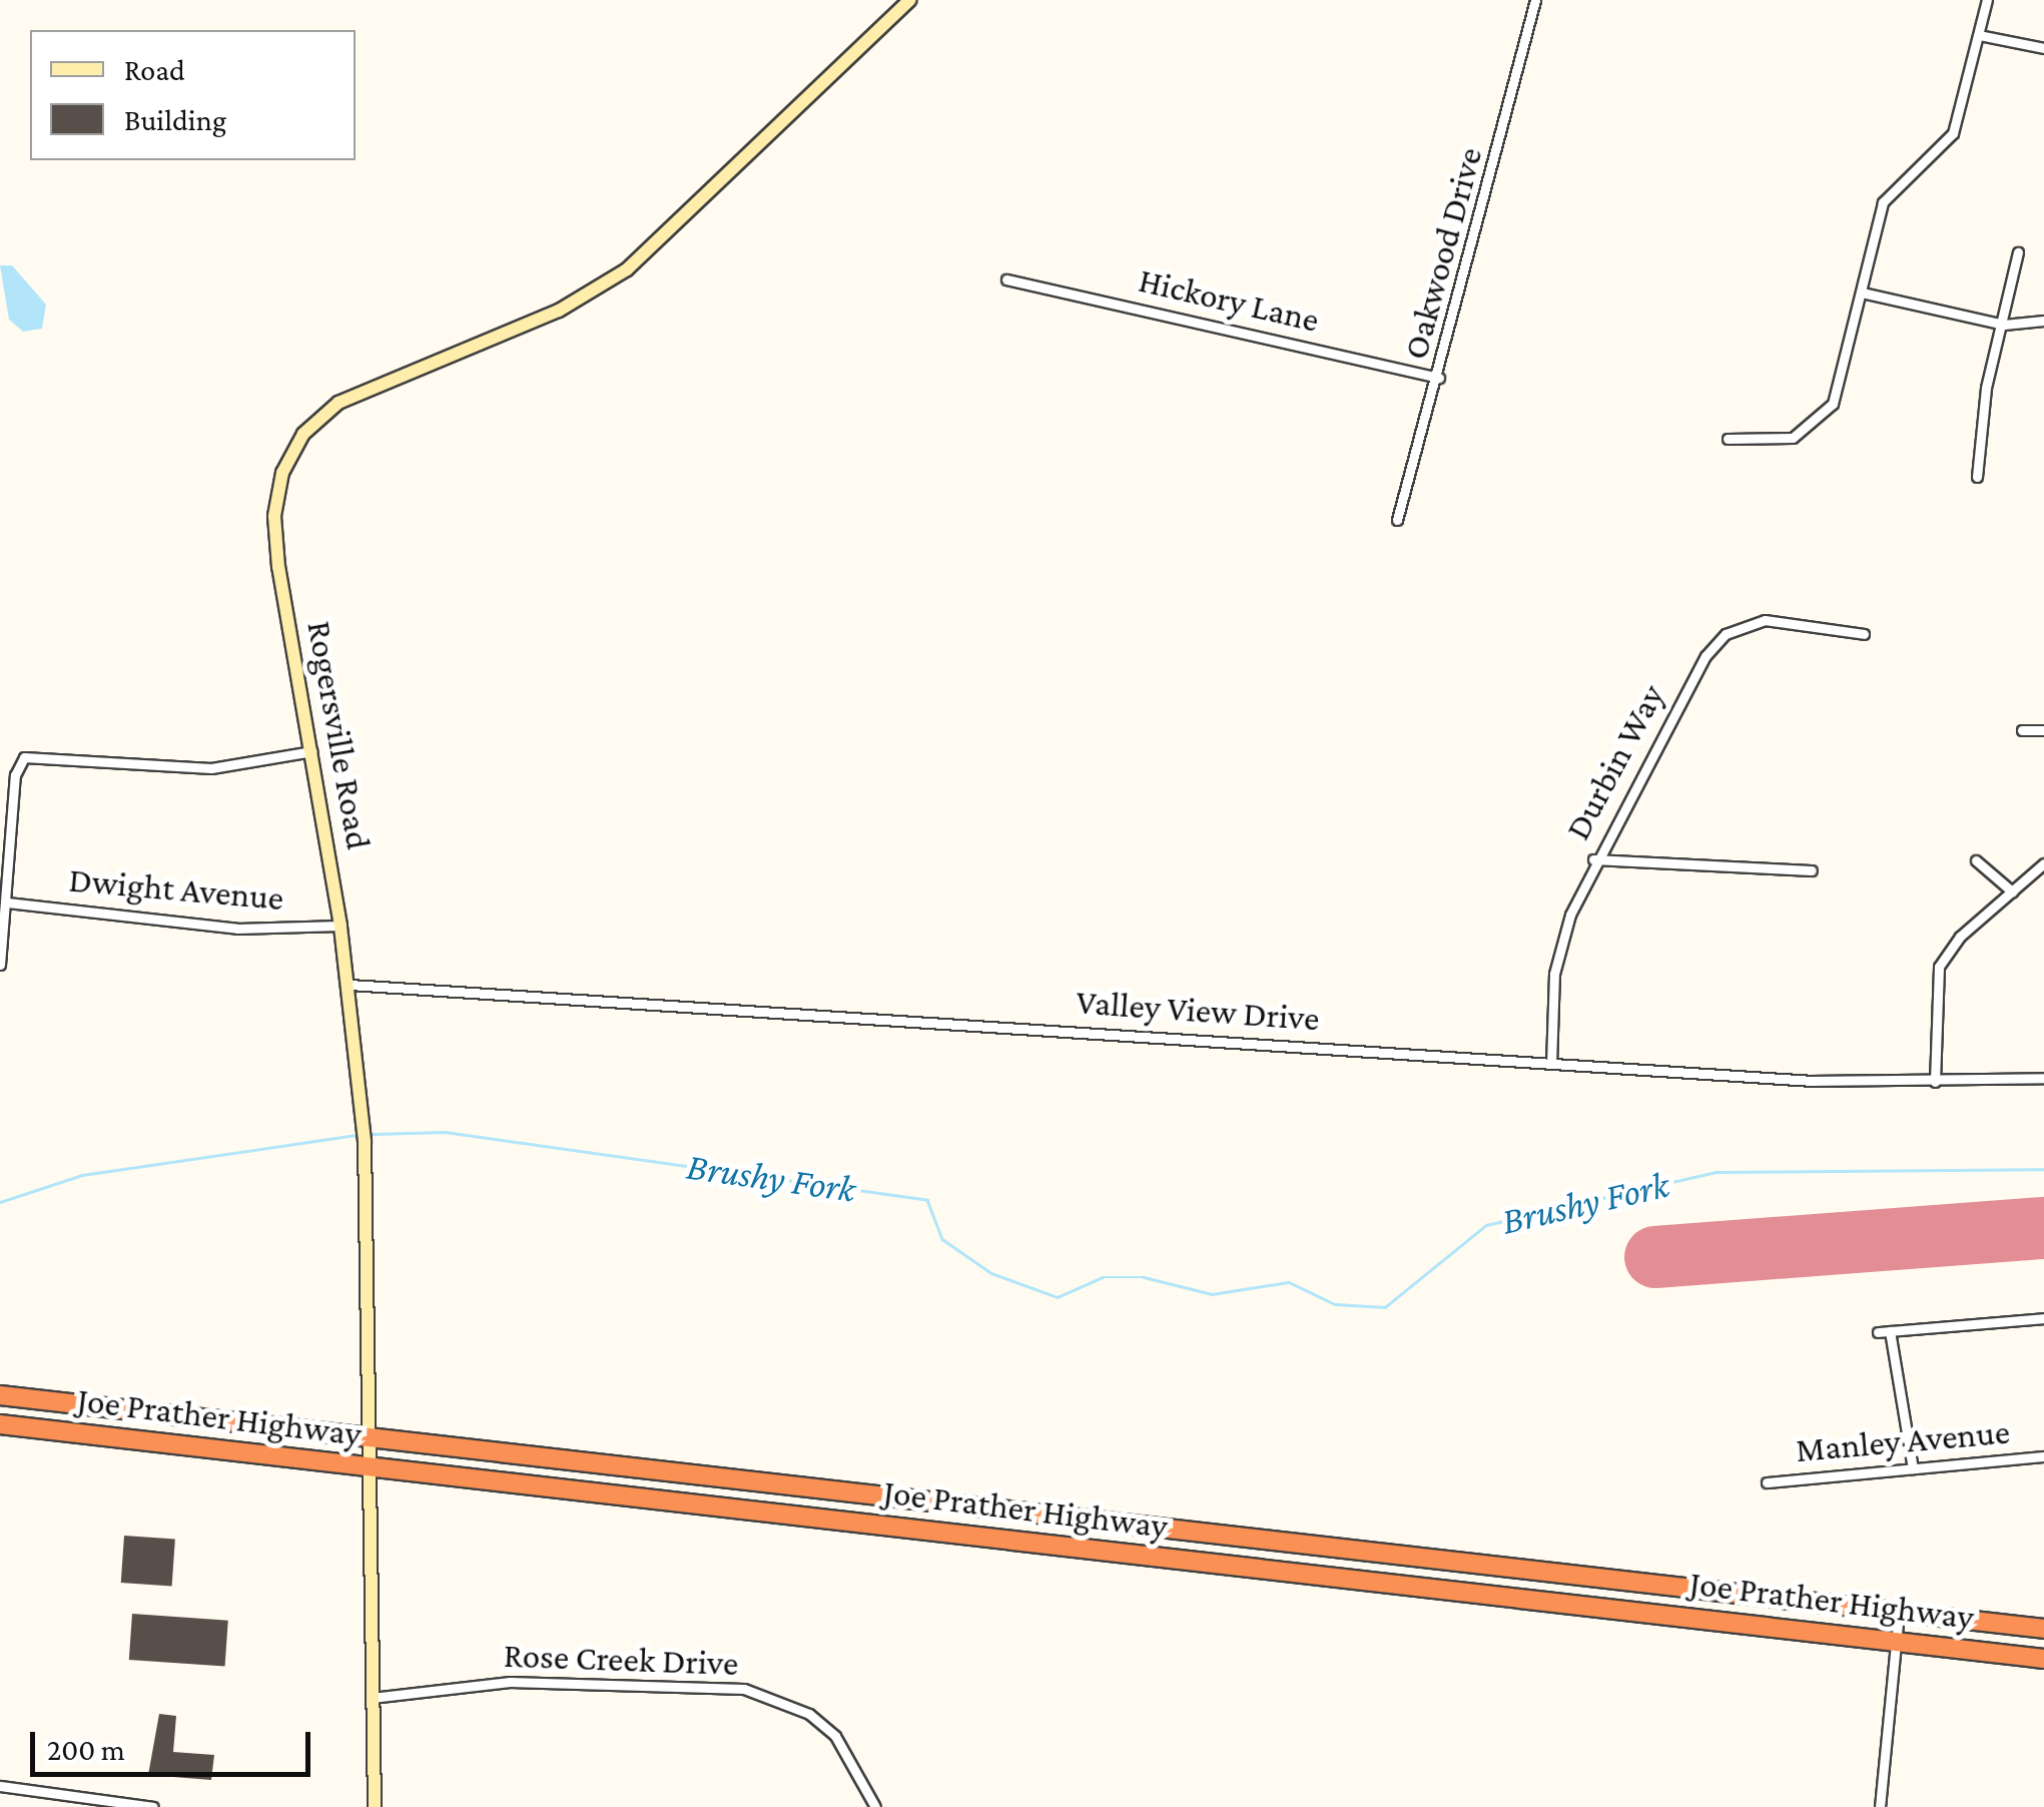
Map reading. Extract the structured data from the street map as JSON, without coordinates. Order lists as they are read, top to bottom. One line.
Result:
{"streets":{"highway":["Joe Prather Highway"],"street":["Oakwood Drive","Hickory Lane","Rogersville Road","Durbin Way","Dwight Avenue","Valley View Drive","Manley Avenue","Rose Creek Drive"]},"crossings":[["Oakwood Drive","Hickory Lane"],["Rogersville Road","Dwight Avenue"],["Rogersville Road","Valley View Drive"],["Rogersville Road","Joe Prather Highway"],["Rogersville Road","Rose Creek Drive"],["Durbin Way","Valley View Drive"]],"water":["Brushy Fork"],"legend":["Road","Building"],"scale_bar":"200 m"}
